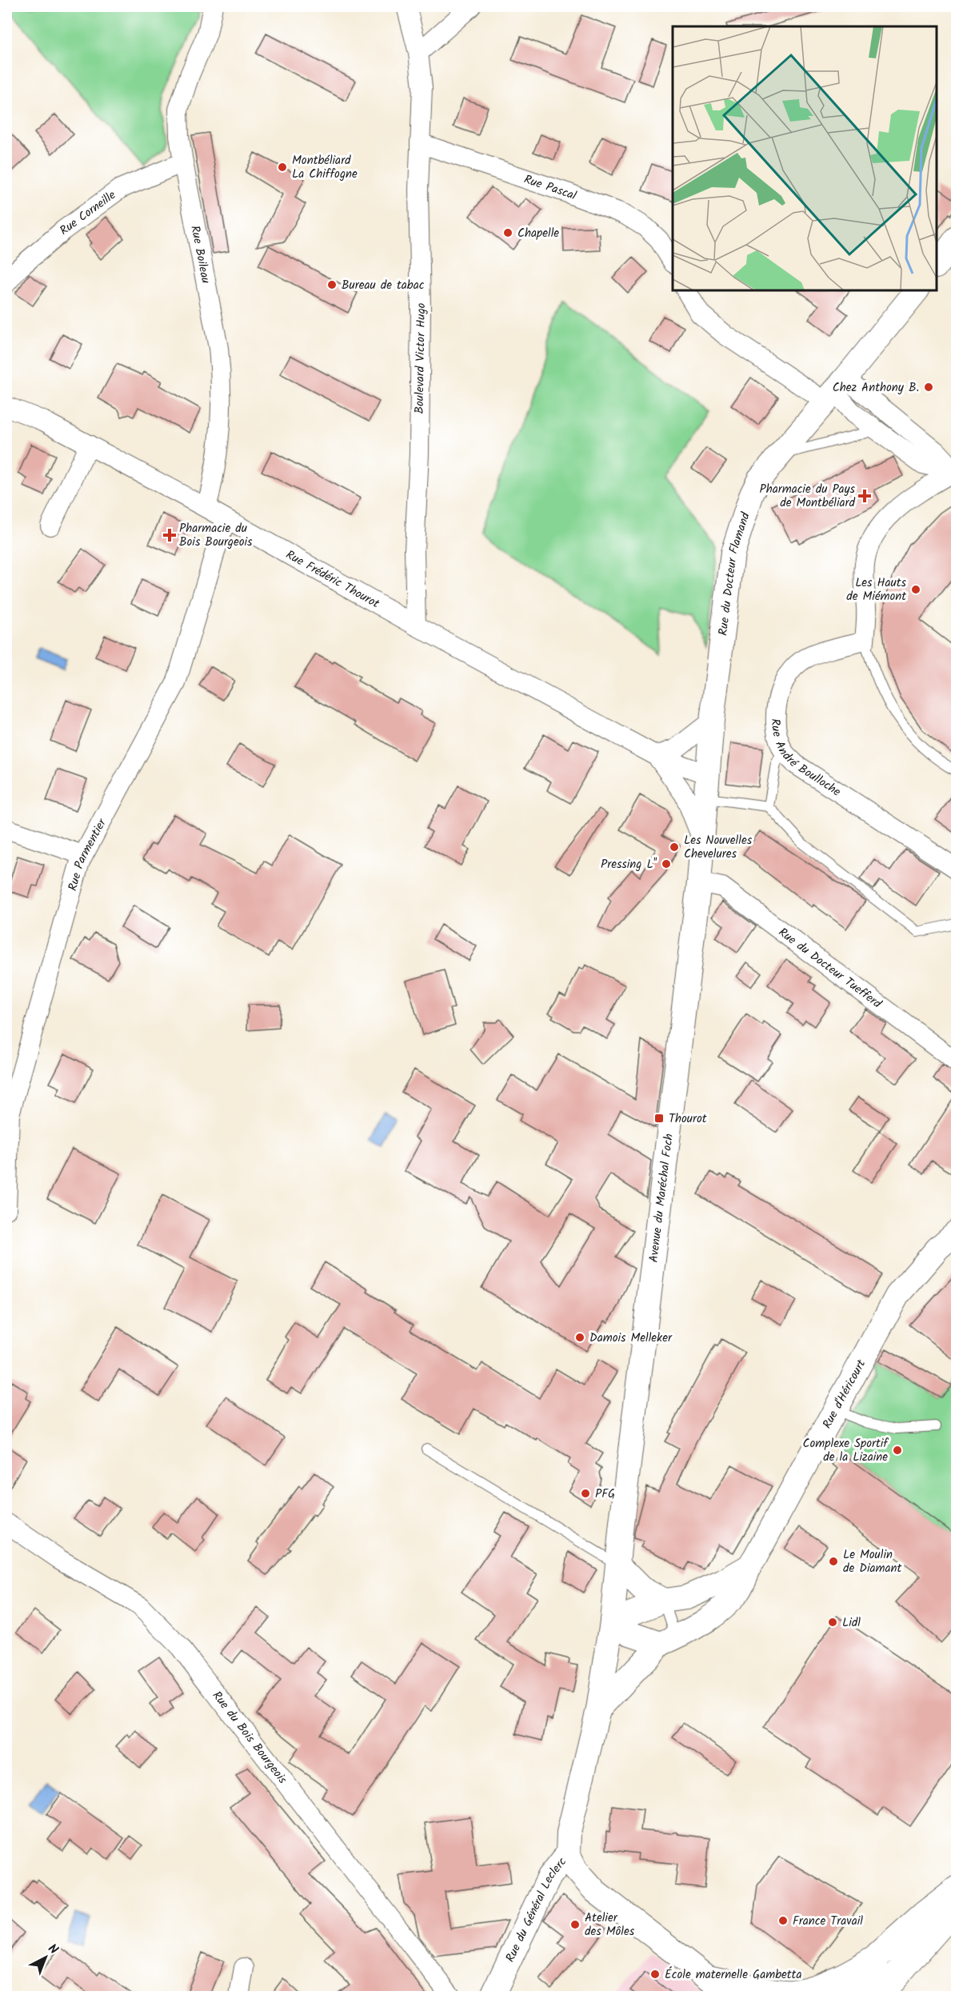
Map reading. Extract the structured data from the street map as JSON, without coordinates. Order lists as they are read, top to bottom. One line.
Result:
{"streets":{"street":["Rue Pascal","Rue Corneille","Rue Boileau","Boulevard Victor Hugo","Rue du Docteur Flamand","Rue Frédéric Thourot","Rue André Boulloche","Rue Parmentier","Rue du Docteur Tuefferd","Avenue du Maréchal Foch","Rue d'Héricourt","Rue du Bois Bourgeois","Rue du Général Leclerc"]},"crossings":[["Rue Pascal","Boulevard Victor Hugo"],["Rue Corneille","Rue Boileau"],["Rue Boileau","Rue Frédéric Thourot"],["Boulevard Victor Hugo","Rue Frédéric Thourot"],["Rue du Docteur Flamand","Rue Frédéric Thourot"],["Rue du Docteur Flamand","Avenue du Maréchal Foch"],["Rue Frédéric Thourot","Rue Parmentier"],["Rue Frédéric Thourot","Avenue du Maréchal Foch"],["Rue du Docteur Tuefferd","Avenue du Maréchal Foch"],["Avenue du Maréchal Foch","Rue d'Héricourt"],["Avenue du Maréchal Foch","Rue du Général Leclerc"],["Rue d'Héricourt","Rue du Général Leclerc"]],"places":{"other":["Montbéliard La Chiffogne","Chapelle","Bureau de tabac","Chez Anthony B.","Les Hauts de Miémont","Les Nouvelles Chevelures","Pressing L''","Damois Melleker","Complexe Sportif de la Lizaine","PFG","Le Moulin de Diamant","Lidl","France Travail","Atelier des Môles","École maternelle Gambetta"],"health":["Pharmacie du Pays de Montbéliard","Pharmacie du Bois Bourgeois"],"transit":["Thourot"]},"north":"top right"}
